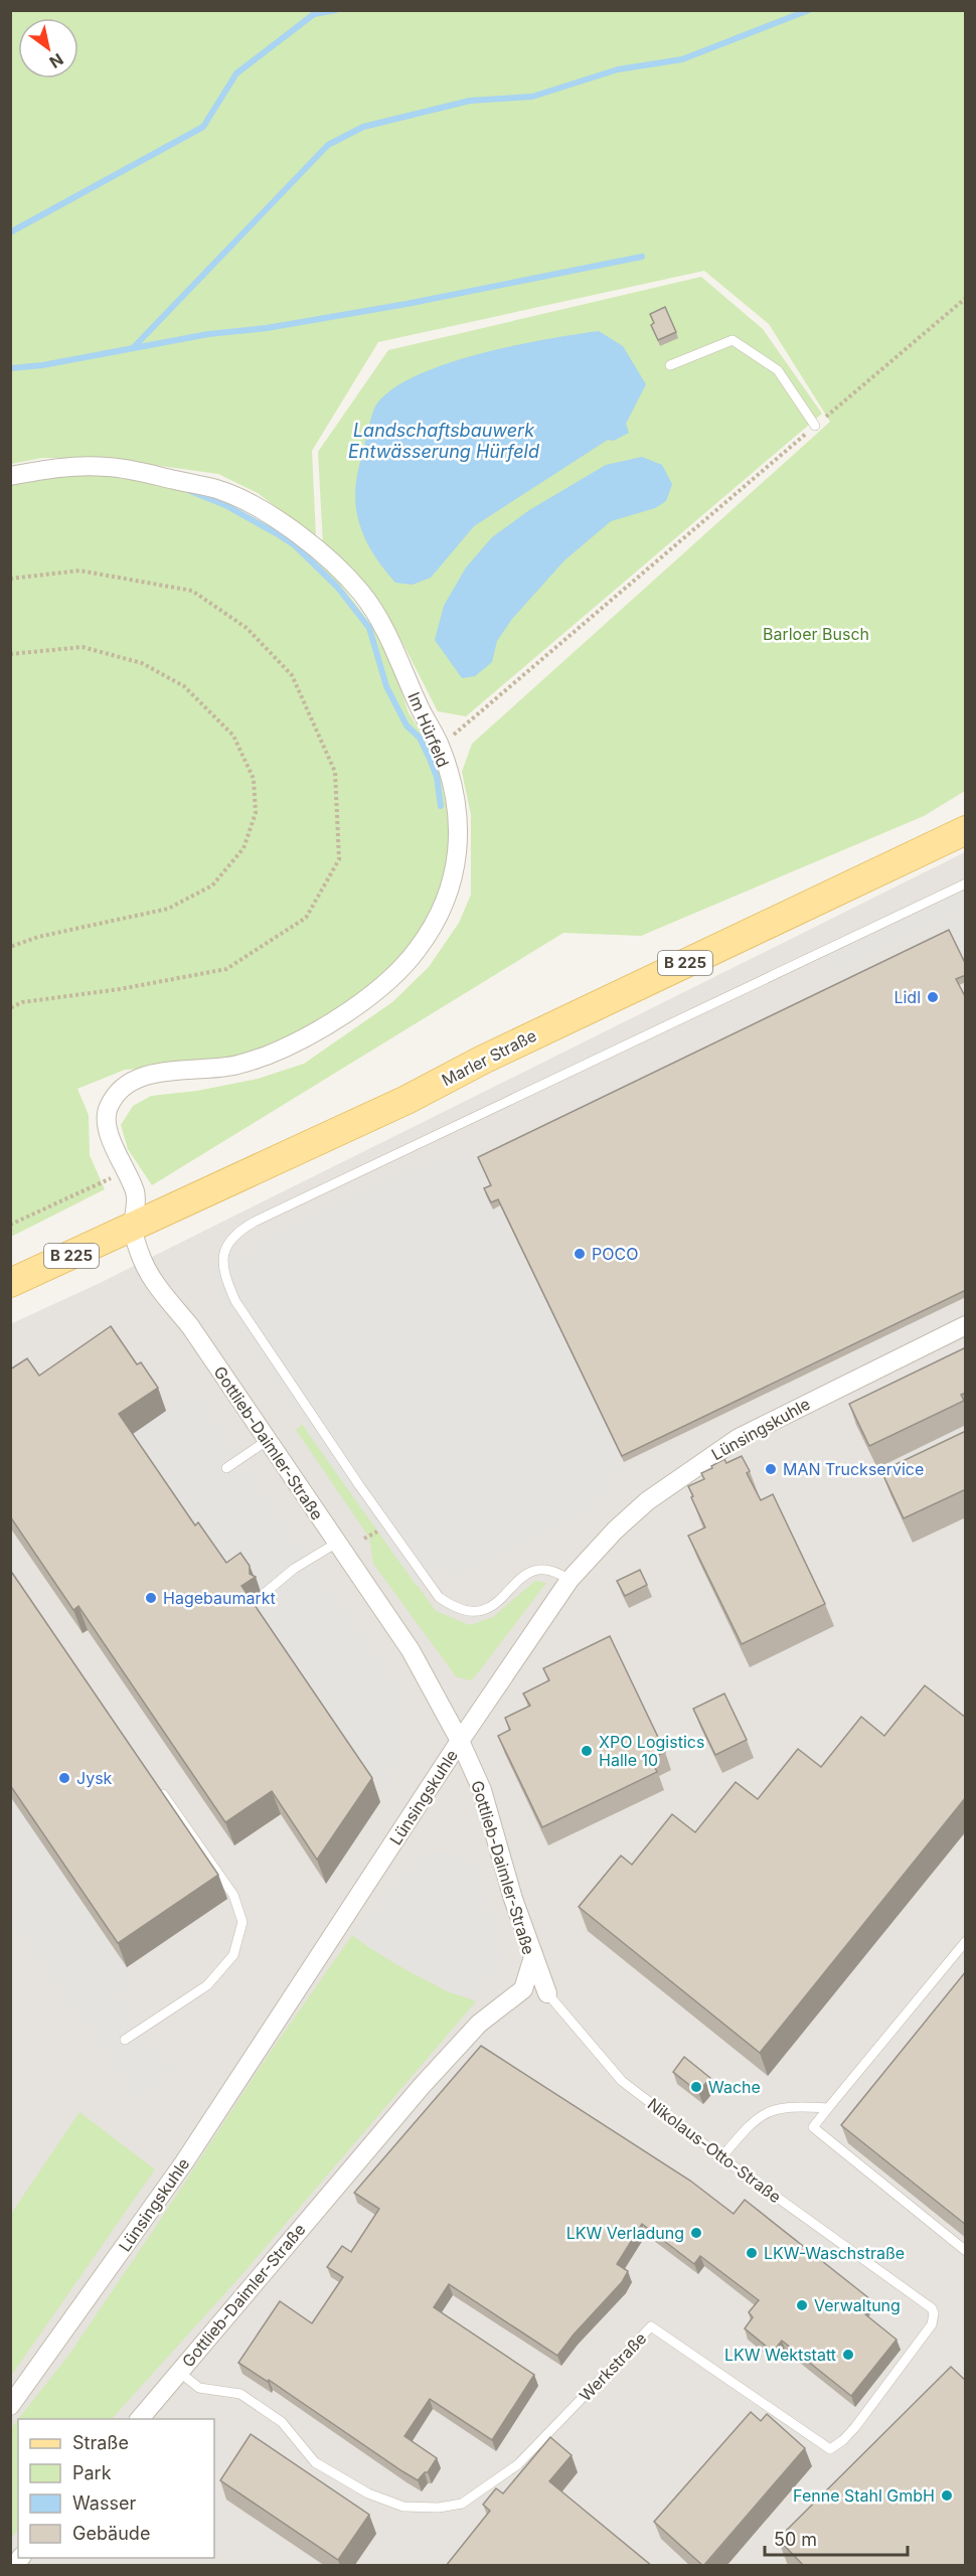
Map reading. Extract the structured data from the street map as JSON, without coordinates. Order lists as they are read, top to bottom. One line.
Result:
{"streets":{"main road":["B 225","Marler Straße"],"street":["Im Hürfeld","Lünsingskuhle","Gottlieb-Daimler-Straße","Nikolaus-Otto-Straße"],"lane":["Werkstraße"]},"crossings":[["Im Hürfeld","Marler Straße"],["Im Hürfeld","Gottlieb-Daimler-Straße"],["Marler Straße","Gottlieb-Daimler-Straße"],["Lünsingskuhle","Gottlieb-Daimler-Straße"],["Gottlieb-Daimler-Straße","Nikolaus-Otto-Straße"],["Gottlieb-Daimler-Straße","Werkstraße"],["Nikolaus-Otto-Straße","Werkstraße"]],"water":["Landschaftsbauwerk Entwässerung Hürfeld"],"parks":["Barloer Busch"],"places":["Lidl","POCO","MAN Truckservice","Hagebaumarkt","XPO Logistics Halle 10","Jysk","Wache","LKW Verladung","LKW-Waschstraße","Verwaltung","LKW Wektstatt","Fenne Stahl GmbH"],"legend":["Straße","Park","Wasser","Gebäude"],"scale_bar":"50 m","north":"bottom right"}
